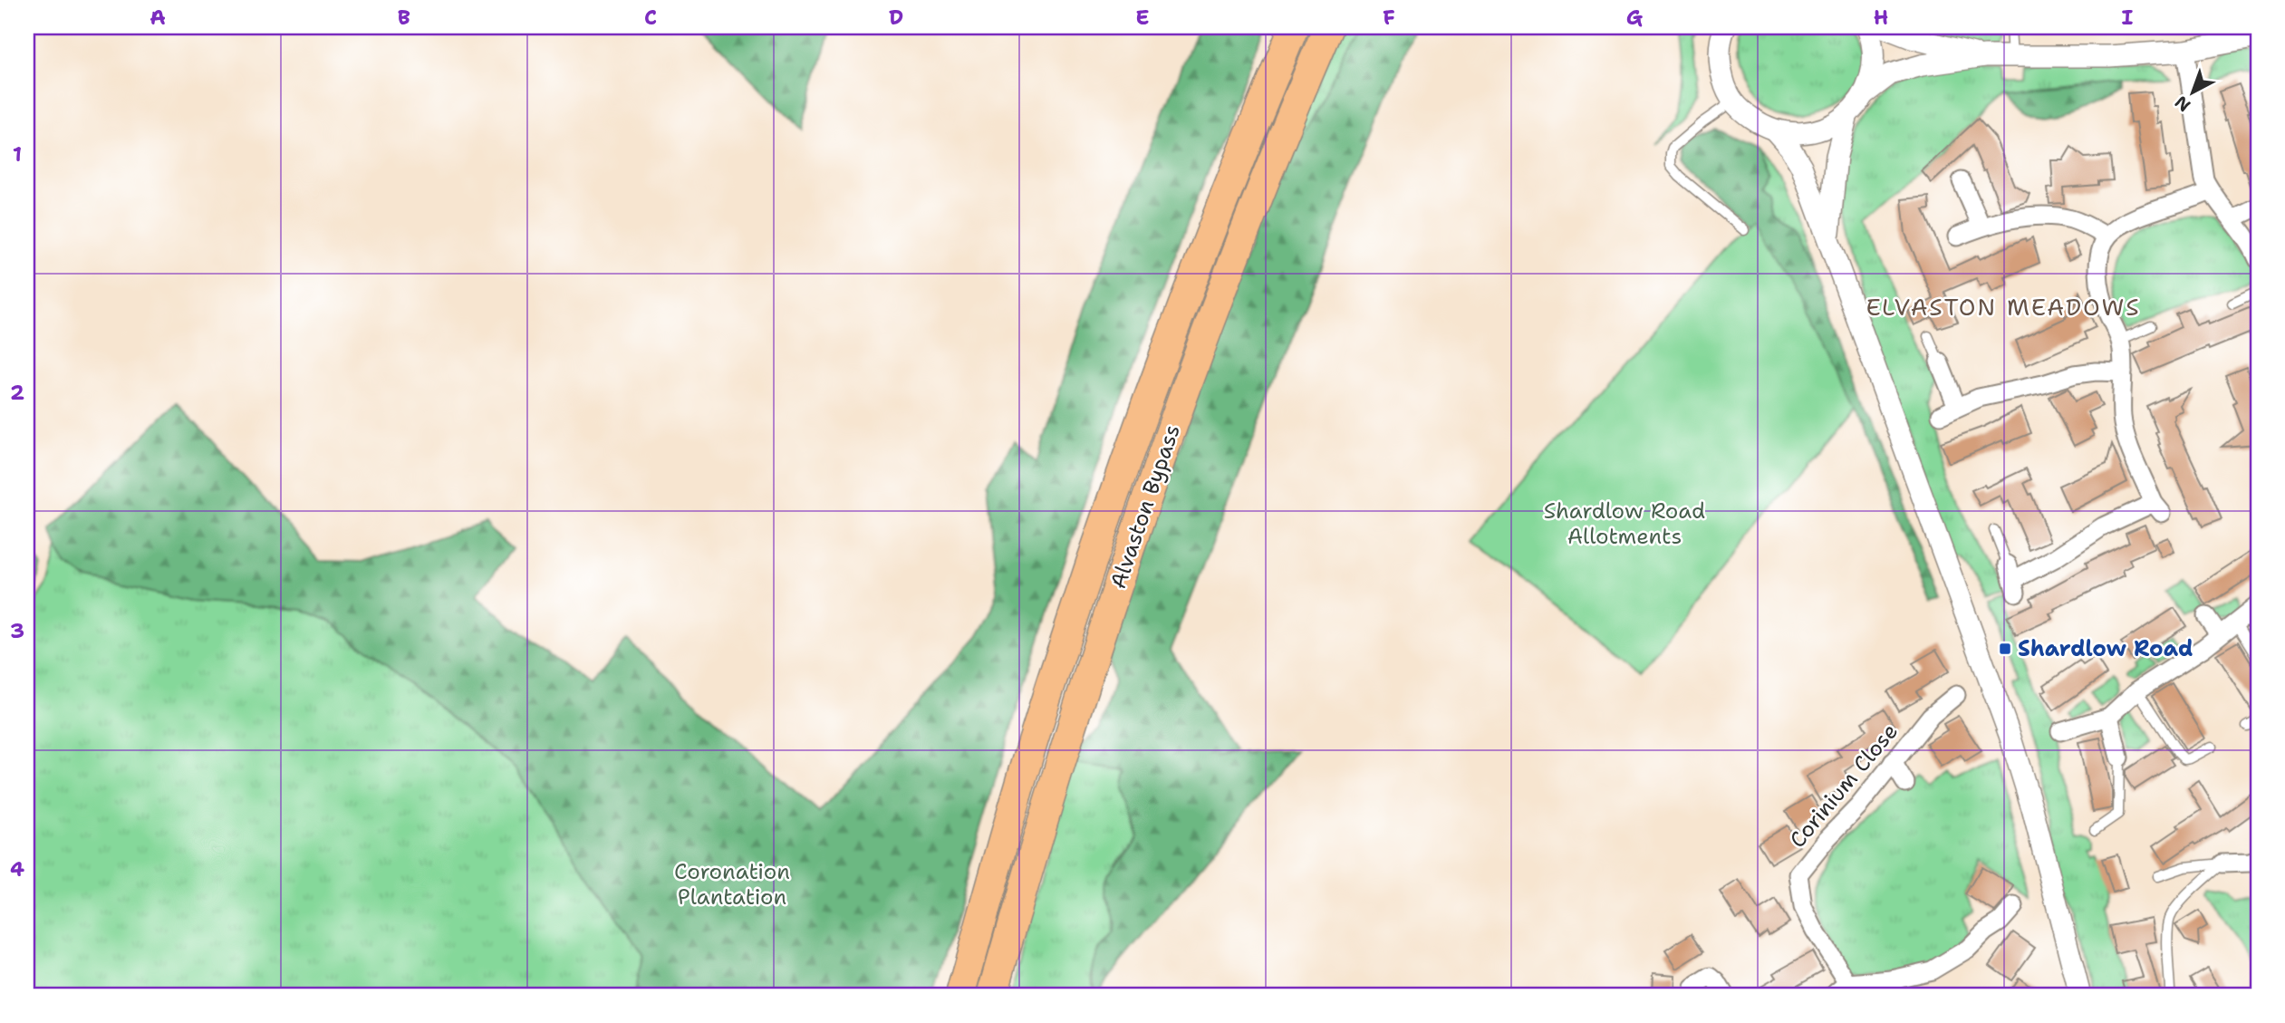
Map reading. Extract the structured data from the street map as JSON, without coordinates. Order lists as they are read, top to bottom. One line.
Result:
{"streets":{"highway":["Alvaston Bypass"],"street":["Corinium Close"]},"districts":["ELVASTON MEADOWS"],"parks":["Shardlow Road Allotments","Coronation Plantation"],"places":{"transit":["Shardlow Road"]},"north":"bottom left","grid":{"columns":["A","B","C","D","E","F","G","H","I"],"rows":["1","2","3","4"]}}
